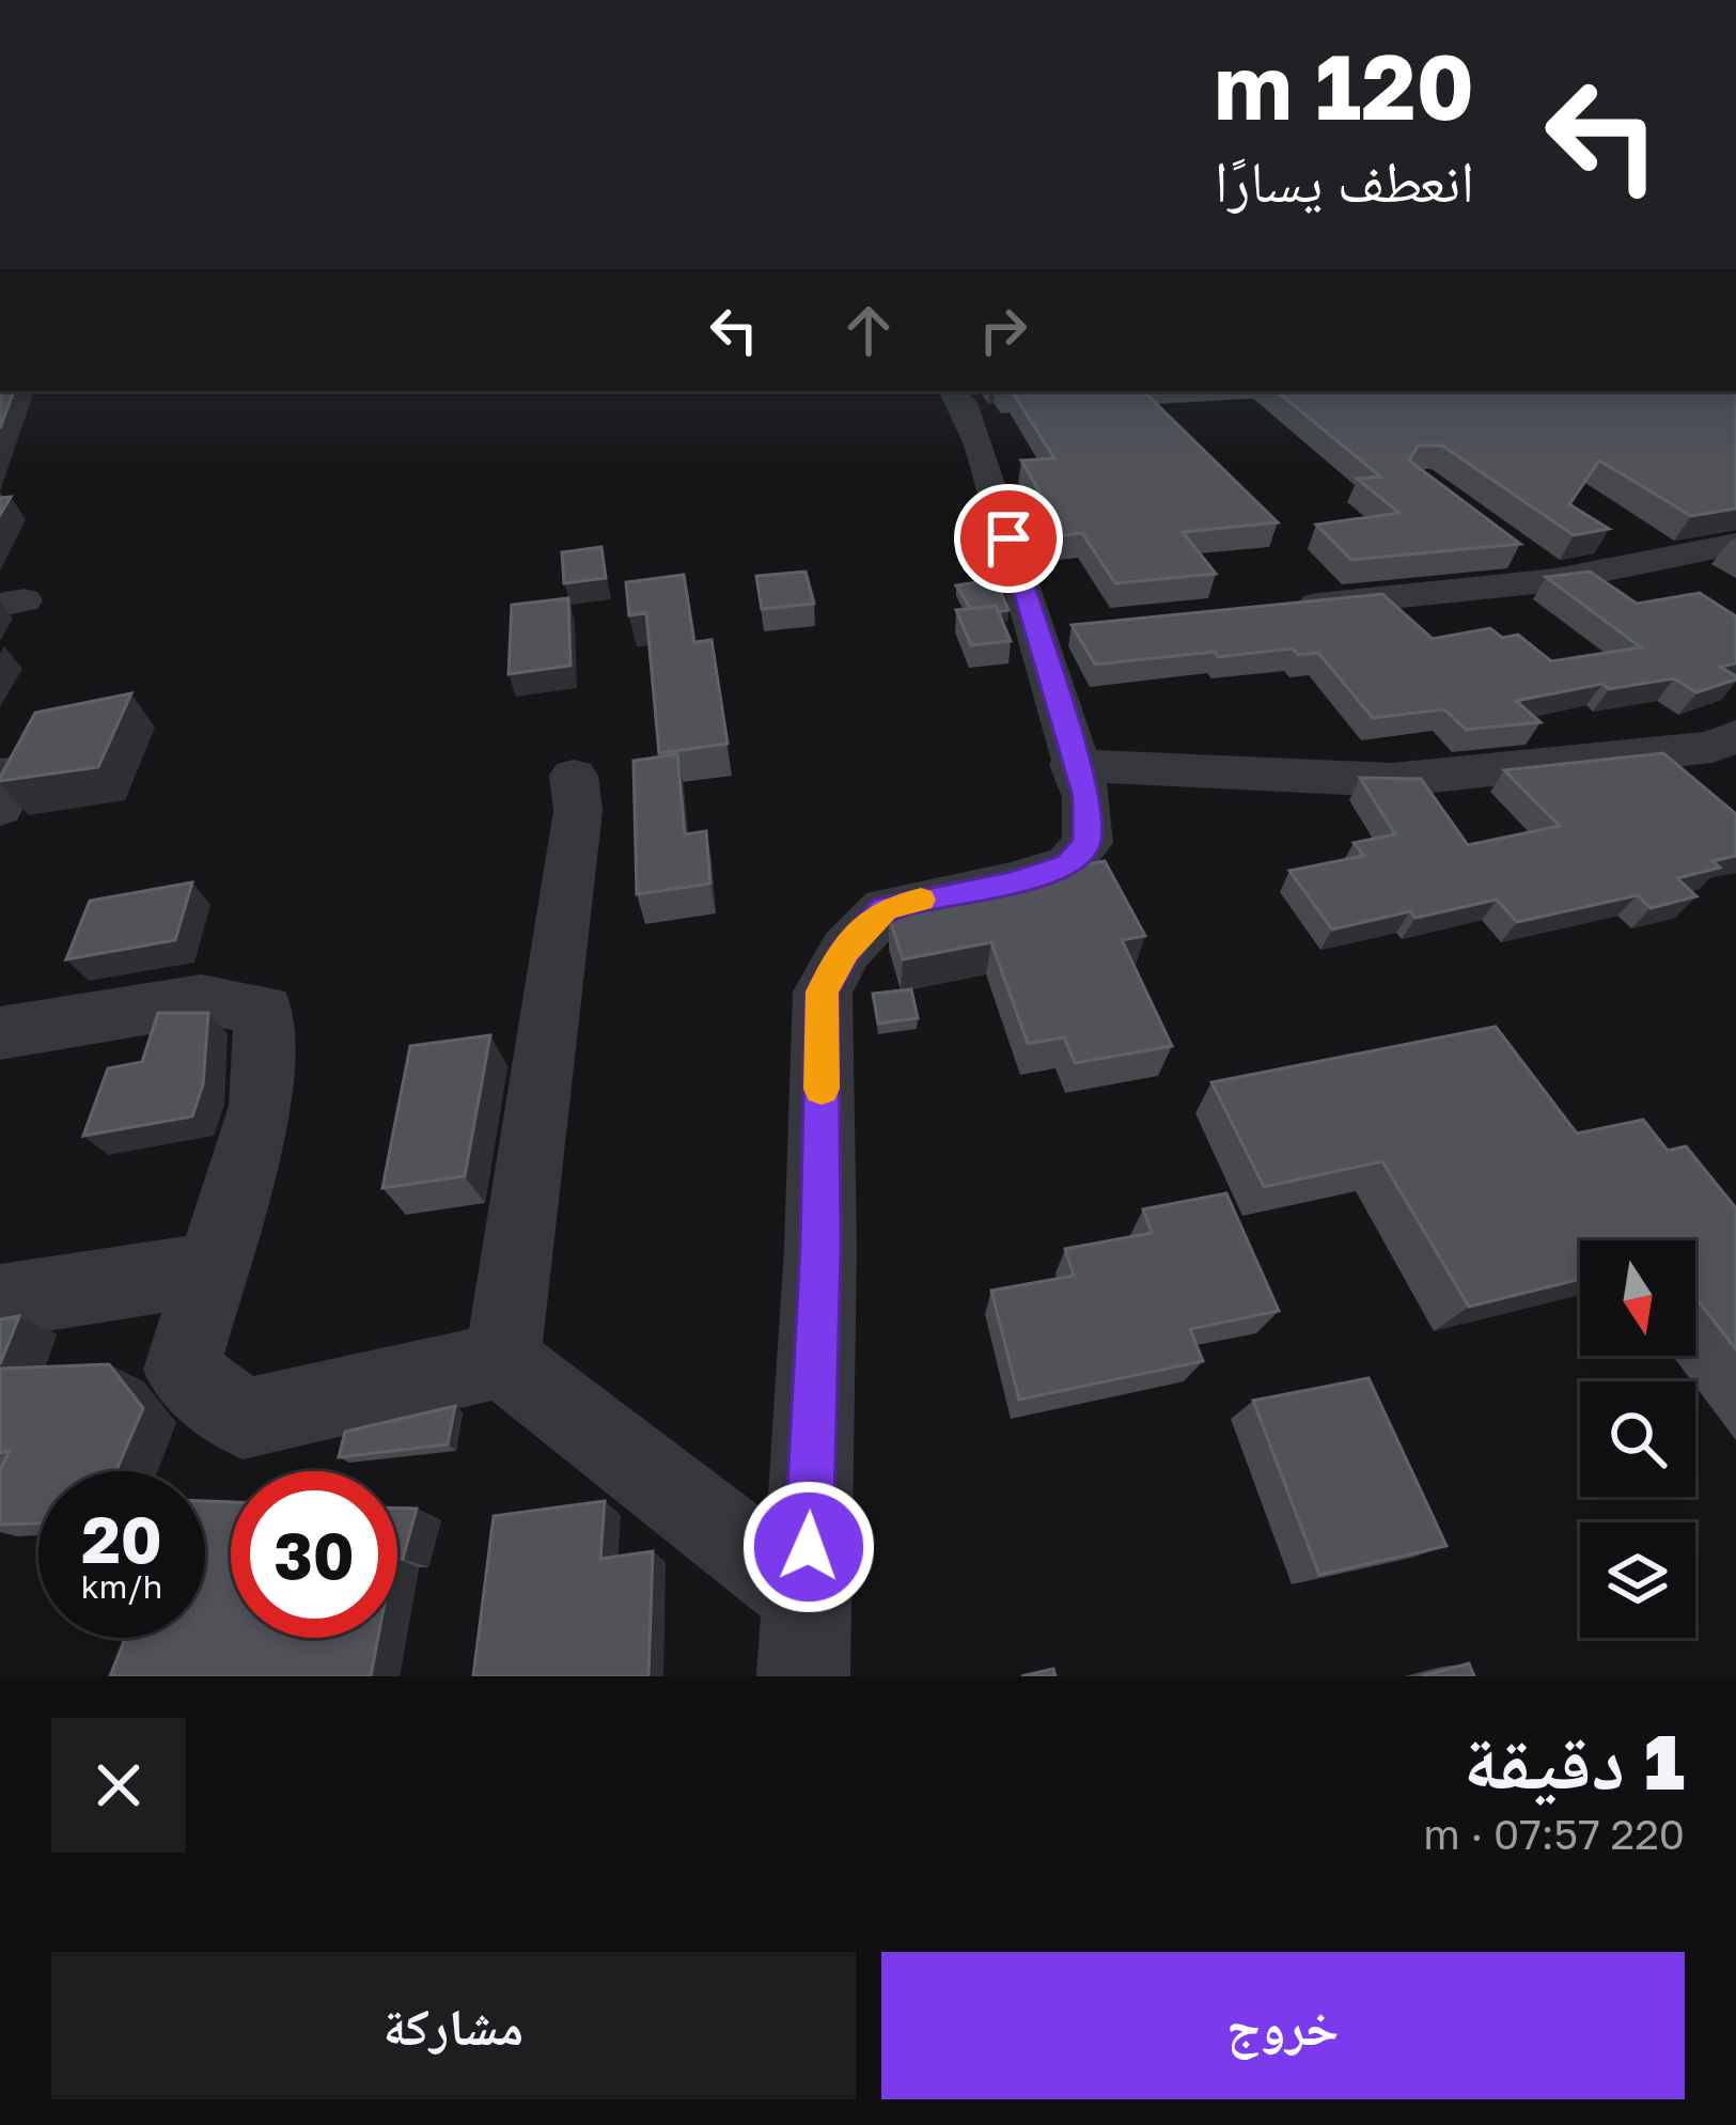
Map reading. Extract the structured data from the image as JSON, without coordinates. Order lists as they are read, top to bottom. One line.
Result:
{"north":"bottom","page":{"turn":["120 m","انعطف يسارًا"],"speed":"20 km/h","limit":"30","heading":["1 دقيقة","220 m · 07:57"],"buttons":["خروج","مشاركة"]}}
